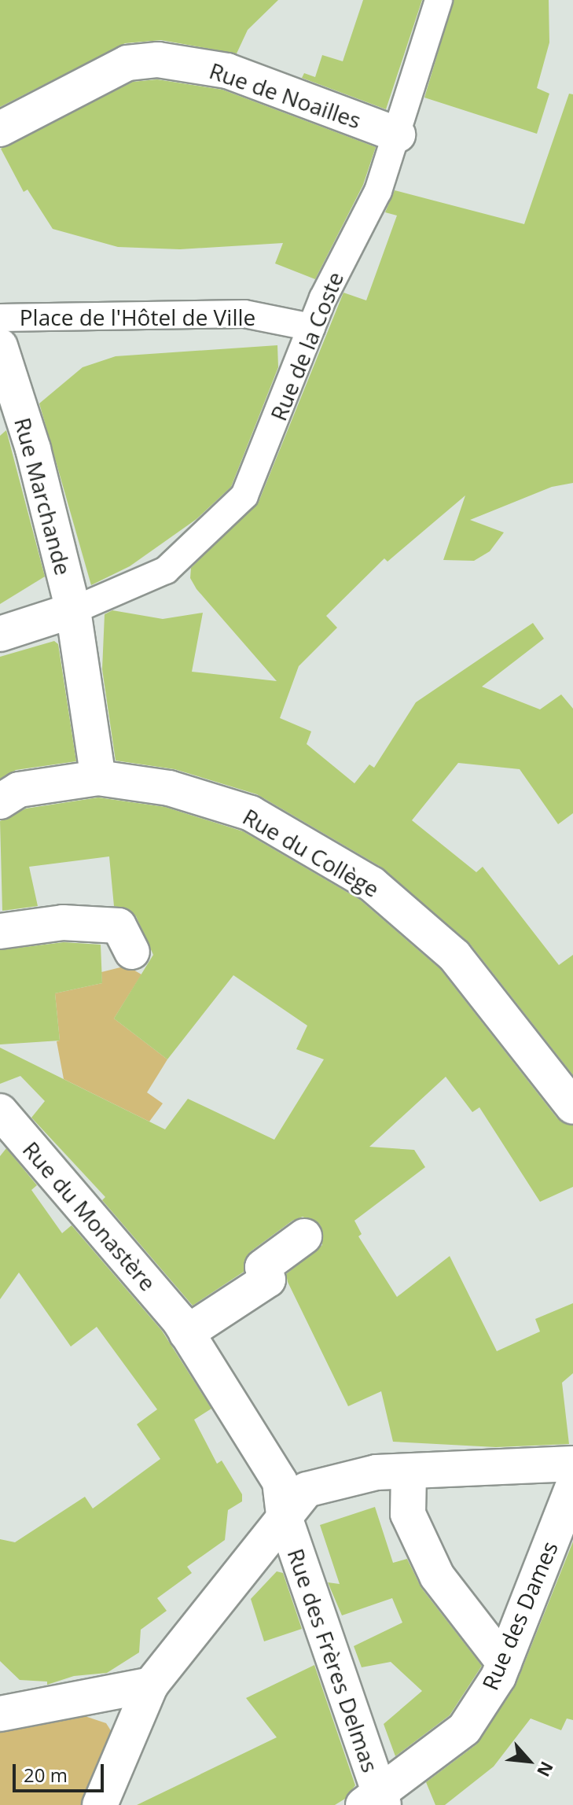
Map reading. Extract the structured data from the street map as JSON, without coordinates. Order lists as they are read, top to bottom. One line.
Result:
{"streets":{"street":["Rue de Noailles","Place de l'Hôtel de Ville","Rue de la Coste","Rue Marchande","Rue du Collège","Rue du Monastère","Rue des Dames","Rue des Frères Delmas"]},"crossings":[["Rue de Noailles","Rue de la Coste"],["Place de l'Hôtel de Ville","Rue de la Coste"],["Rue de la Coste","Rue Marchande"],["Rue Marchande","Rue du Collège"],["Rue du Monastère","Rue des Frères Delmas"],["Rue des Dames","Rue des Frères Delmas"]],"scale_bar":"20 m","north":"bottom right"}
